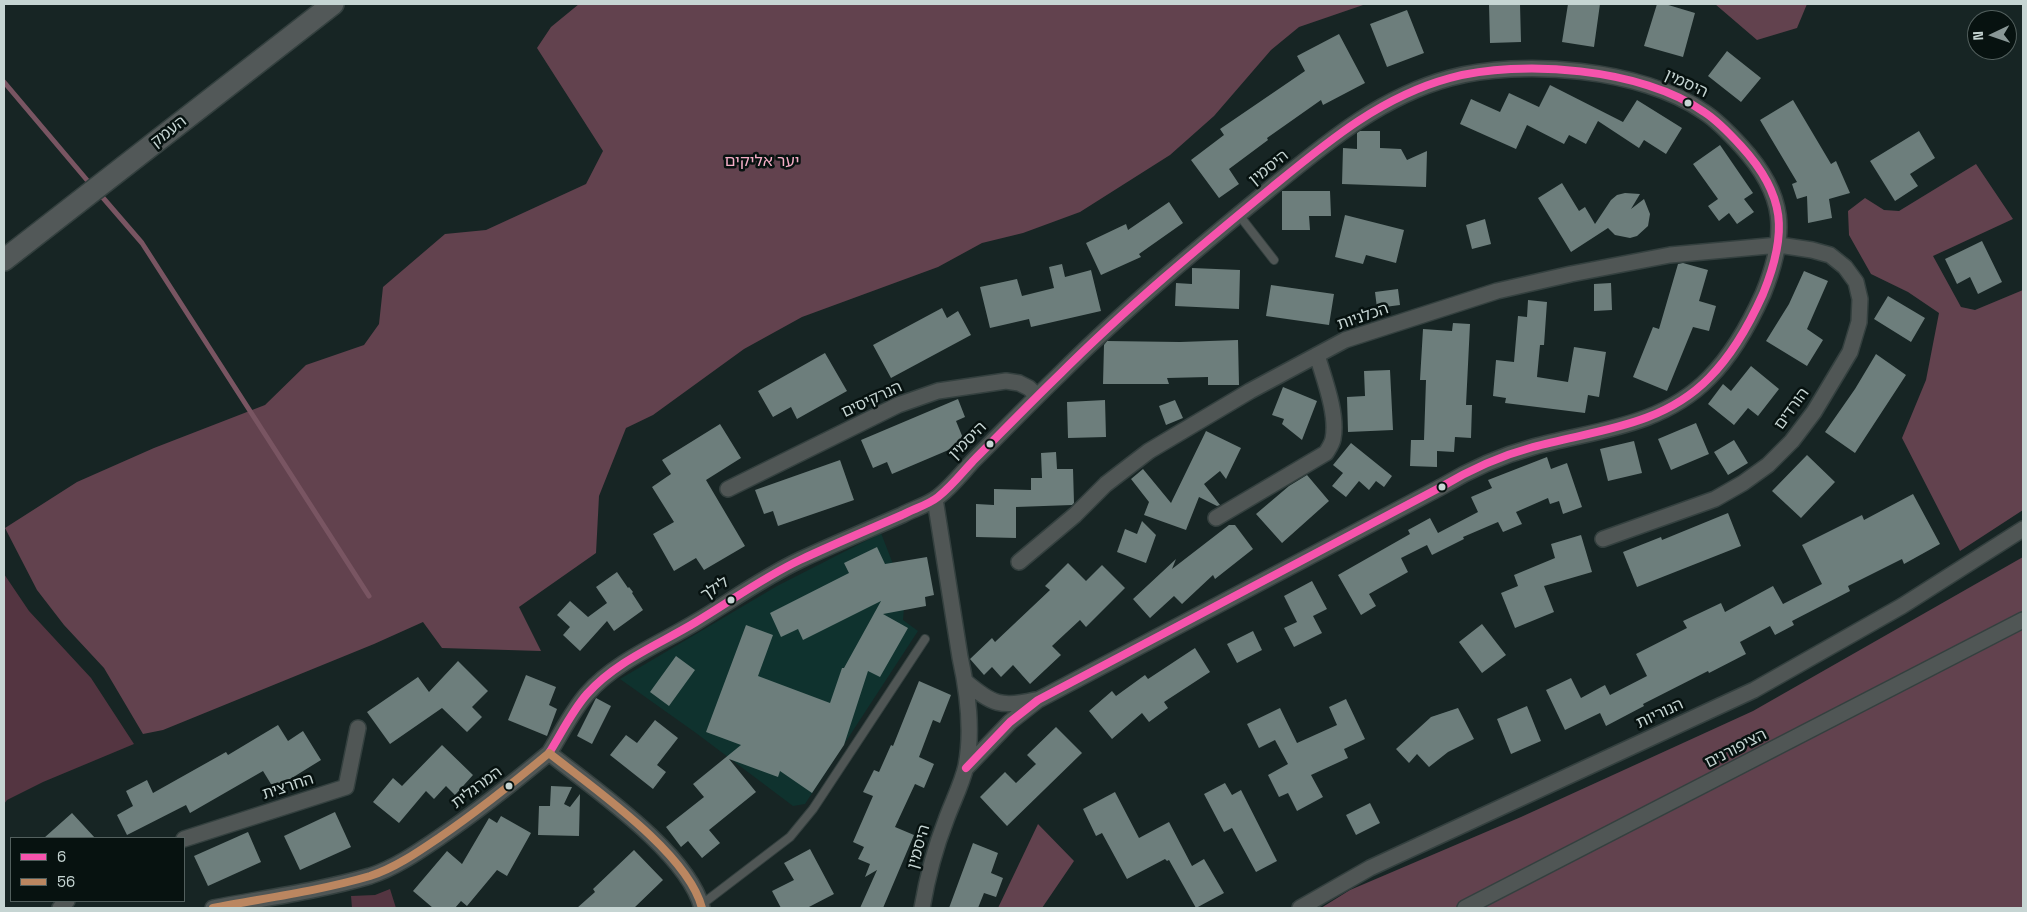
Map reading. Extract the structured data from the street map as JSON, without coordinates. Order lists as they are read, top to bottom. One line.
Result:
{"streets":{"street":["היסמין","העמק","הכלניות","הנרקיסים","הורדים","לילך","הנוריות","הציפורנים","החרצית","המרגלית"]},"crossings":[["היסמין","הכלניות"],["היסמין","הנרקיסים"],["היסמין","הורדים"],["היסמין","לילך"],["הכלניות","הורדים"],["לילך","המרגלית"]],"parks":["יער אליקים"],"lines":["transit line 6","transit line 56"],"legend":["6","56"],"north":"left"}
